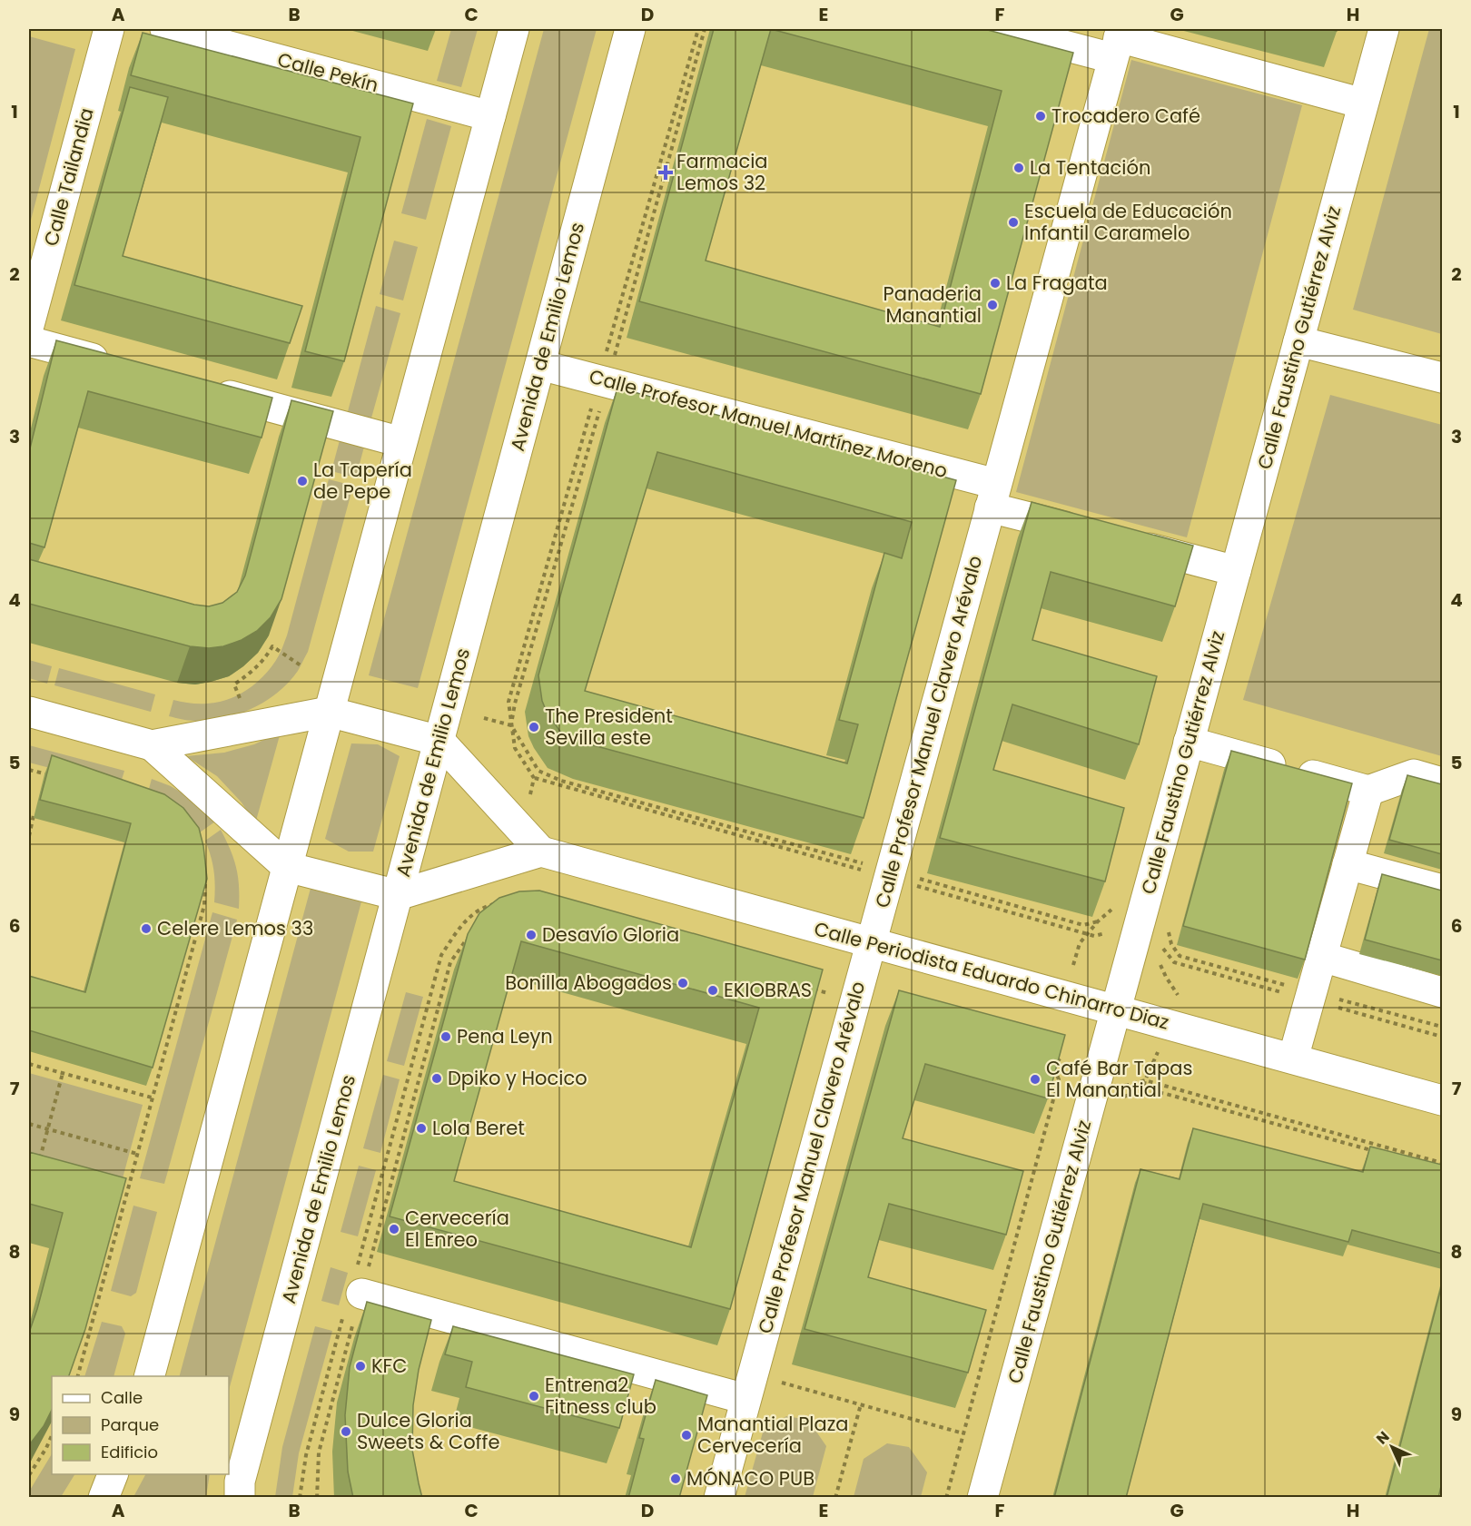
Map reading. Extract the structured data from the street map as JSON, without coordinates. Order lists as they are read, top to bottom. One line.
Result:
{"streets":{"street":["Calle Pekín","Calle Tailandia","Avenida de Emilio Lemos","Calle Faustino Gutiérrez Alviz","Calle Profesor Manuel Martínez Moreno","Calle Profesor Manuel Clavero Arévalo","Calle Periodista Eduardo Chinarro Diaz"]},"crossings":[["Avenida de Emilio Lemos","Calle Profesor Manuel Martínez Moreno"],["Calle Faustino Gutiérrez Alviz","Calle Periodista Eduardo Chinarro Diaz"],["Calle Profesor Manuel Martínez Moreno","Calle Profesor Manuel Clavero Arévalo"],["Calle Profesor Manuel Clavero Arévalo","Calle Periodista Eduardo Chinarro Diaz"]],"places":{"other":["Trocadero Café","La Tentación","Escuela de Educación Infantil Caramelo","La Fragata","Panaderia Manantial","La Tapería de Pepe","The President Sevilla este","Celere Lemos 33","Desavío Gloria","Bonilla Abogados","EKIOBRAS","Pena Leyn","Dpiko y Hocico","Café Bar Tapas El Manantial","Lola Beret","Cervecería El Enreo","KFC","Entrena2 Fitness club","Dulce Gloria Sweets & Coffe","Manantial Plaza Cervecería","MÓNACO PUB"],"health":["Farmacia Lemos 32"]},"legend":["Calle","Parque","Edificio"],"north":"top left","grid":{"columns":["A","B","C","D","E","F","G","H"],"rows":["1","2","3","4","5","6","7","8","9"]}}
